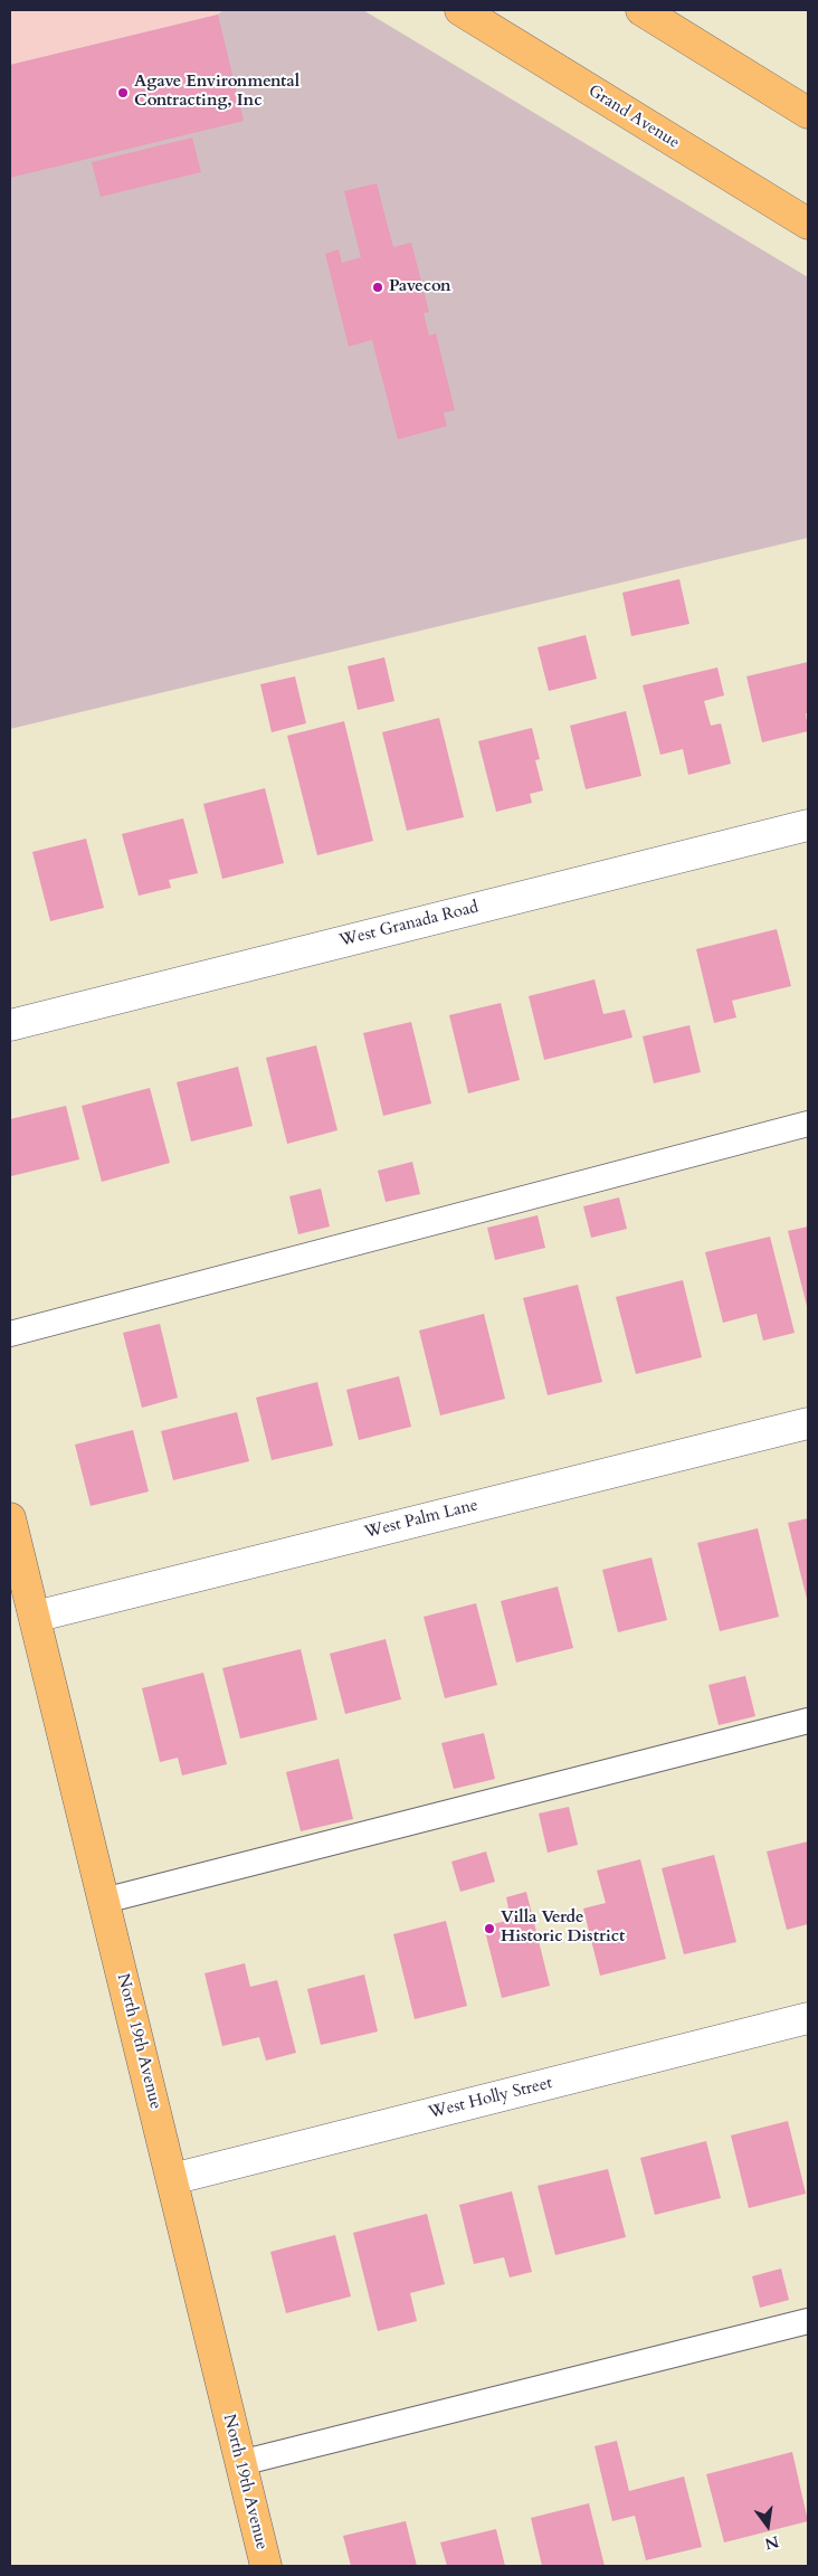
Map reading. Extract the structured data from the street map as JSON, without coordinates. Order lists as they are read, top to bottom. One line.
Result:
{"streets":{"main road":["Grand Avenue","North 19th Avenue"],"street":["West Granada Road","West Palm Lane","West Holly Street"]},"crossings":[["West Palm Lane","North 19th Avenue"],["North 19th Avenue","West Holly Street"]],"places":["Agave Environmental Contracting, Inc","Pavecon","Villa Verde Historic District"],"north":"bottom"}
